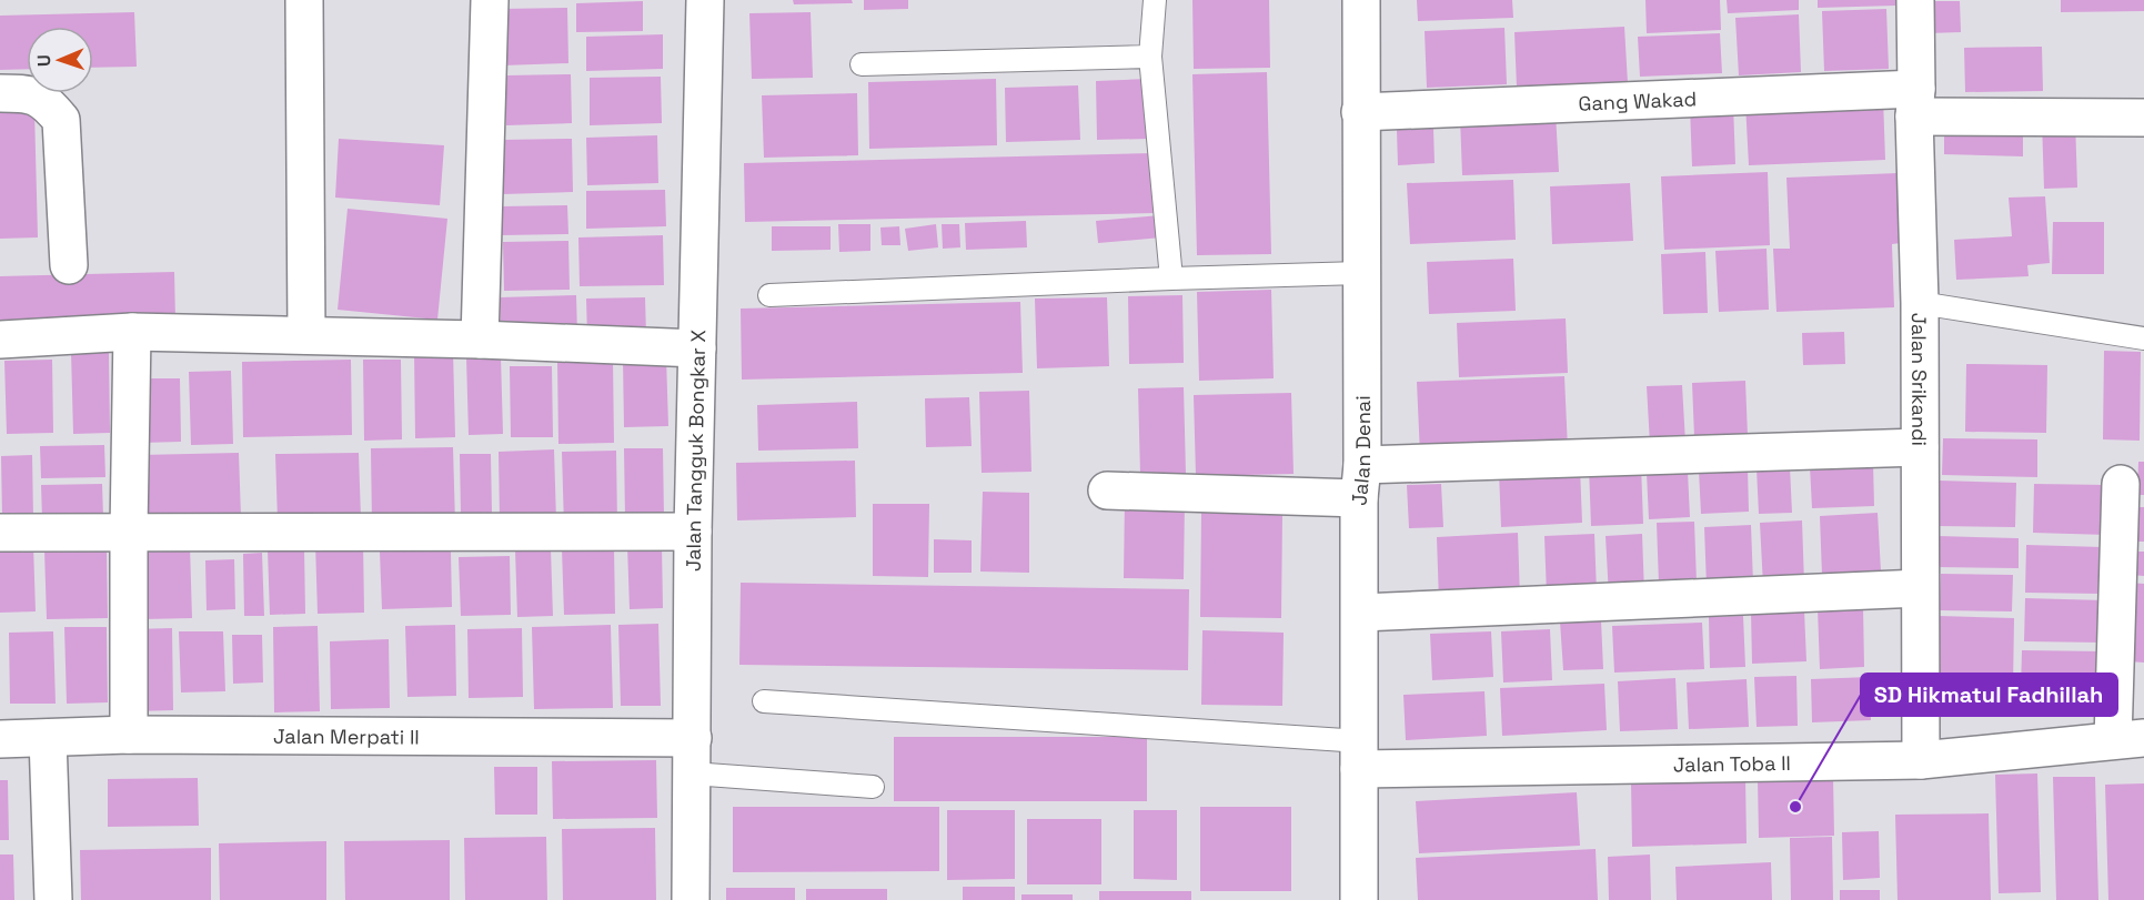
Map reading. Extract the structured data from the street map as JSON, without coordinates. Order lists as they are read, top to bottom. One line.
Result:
{"streets":{"street":["Gang Wakad","Jalan Srikandi","Jalan Tangguk Bongkar X","Jalan Denai","Jalan Merpati II","Jalan Toba II"]},"crossings":[["Gang Wakad","Jalan Srikandi"],["Gang Wakad","Jalan Denai"],["Jalan Srikandi","Jalan Toba II"],["Jalan Tangguk Bongkar X","Jalan Merpati II"],["Jalan Denai","Jalan Toba II"]],"places":["SD Hikmatul Fadhillah"],"north":"left"}
